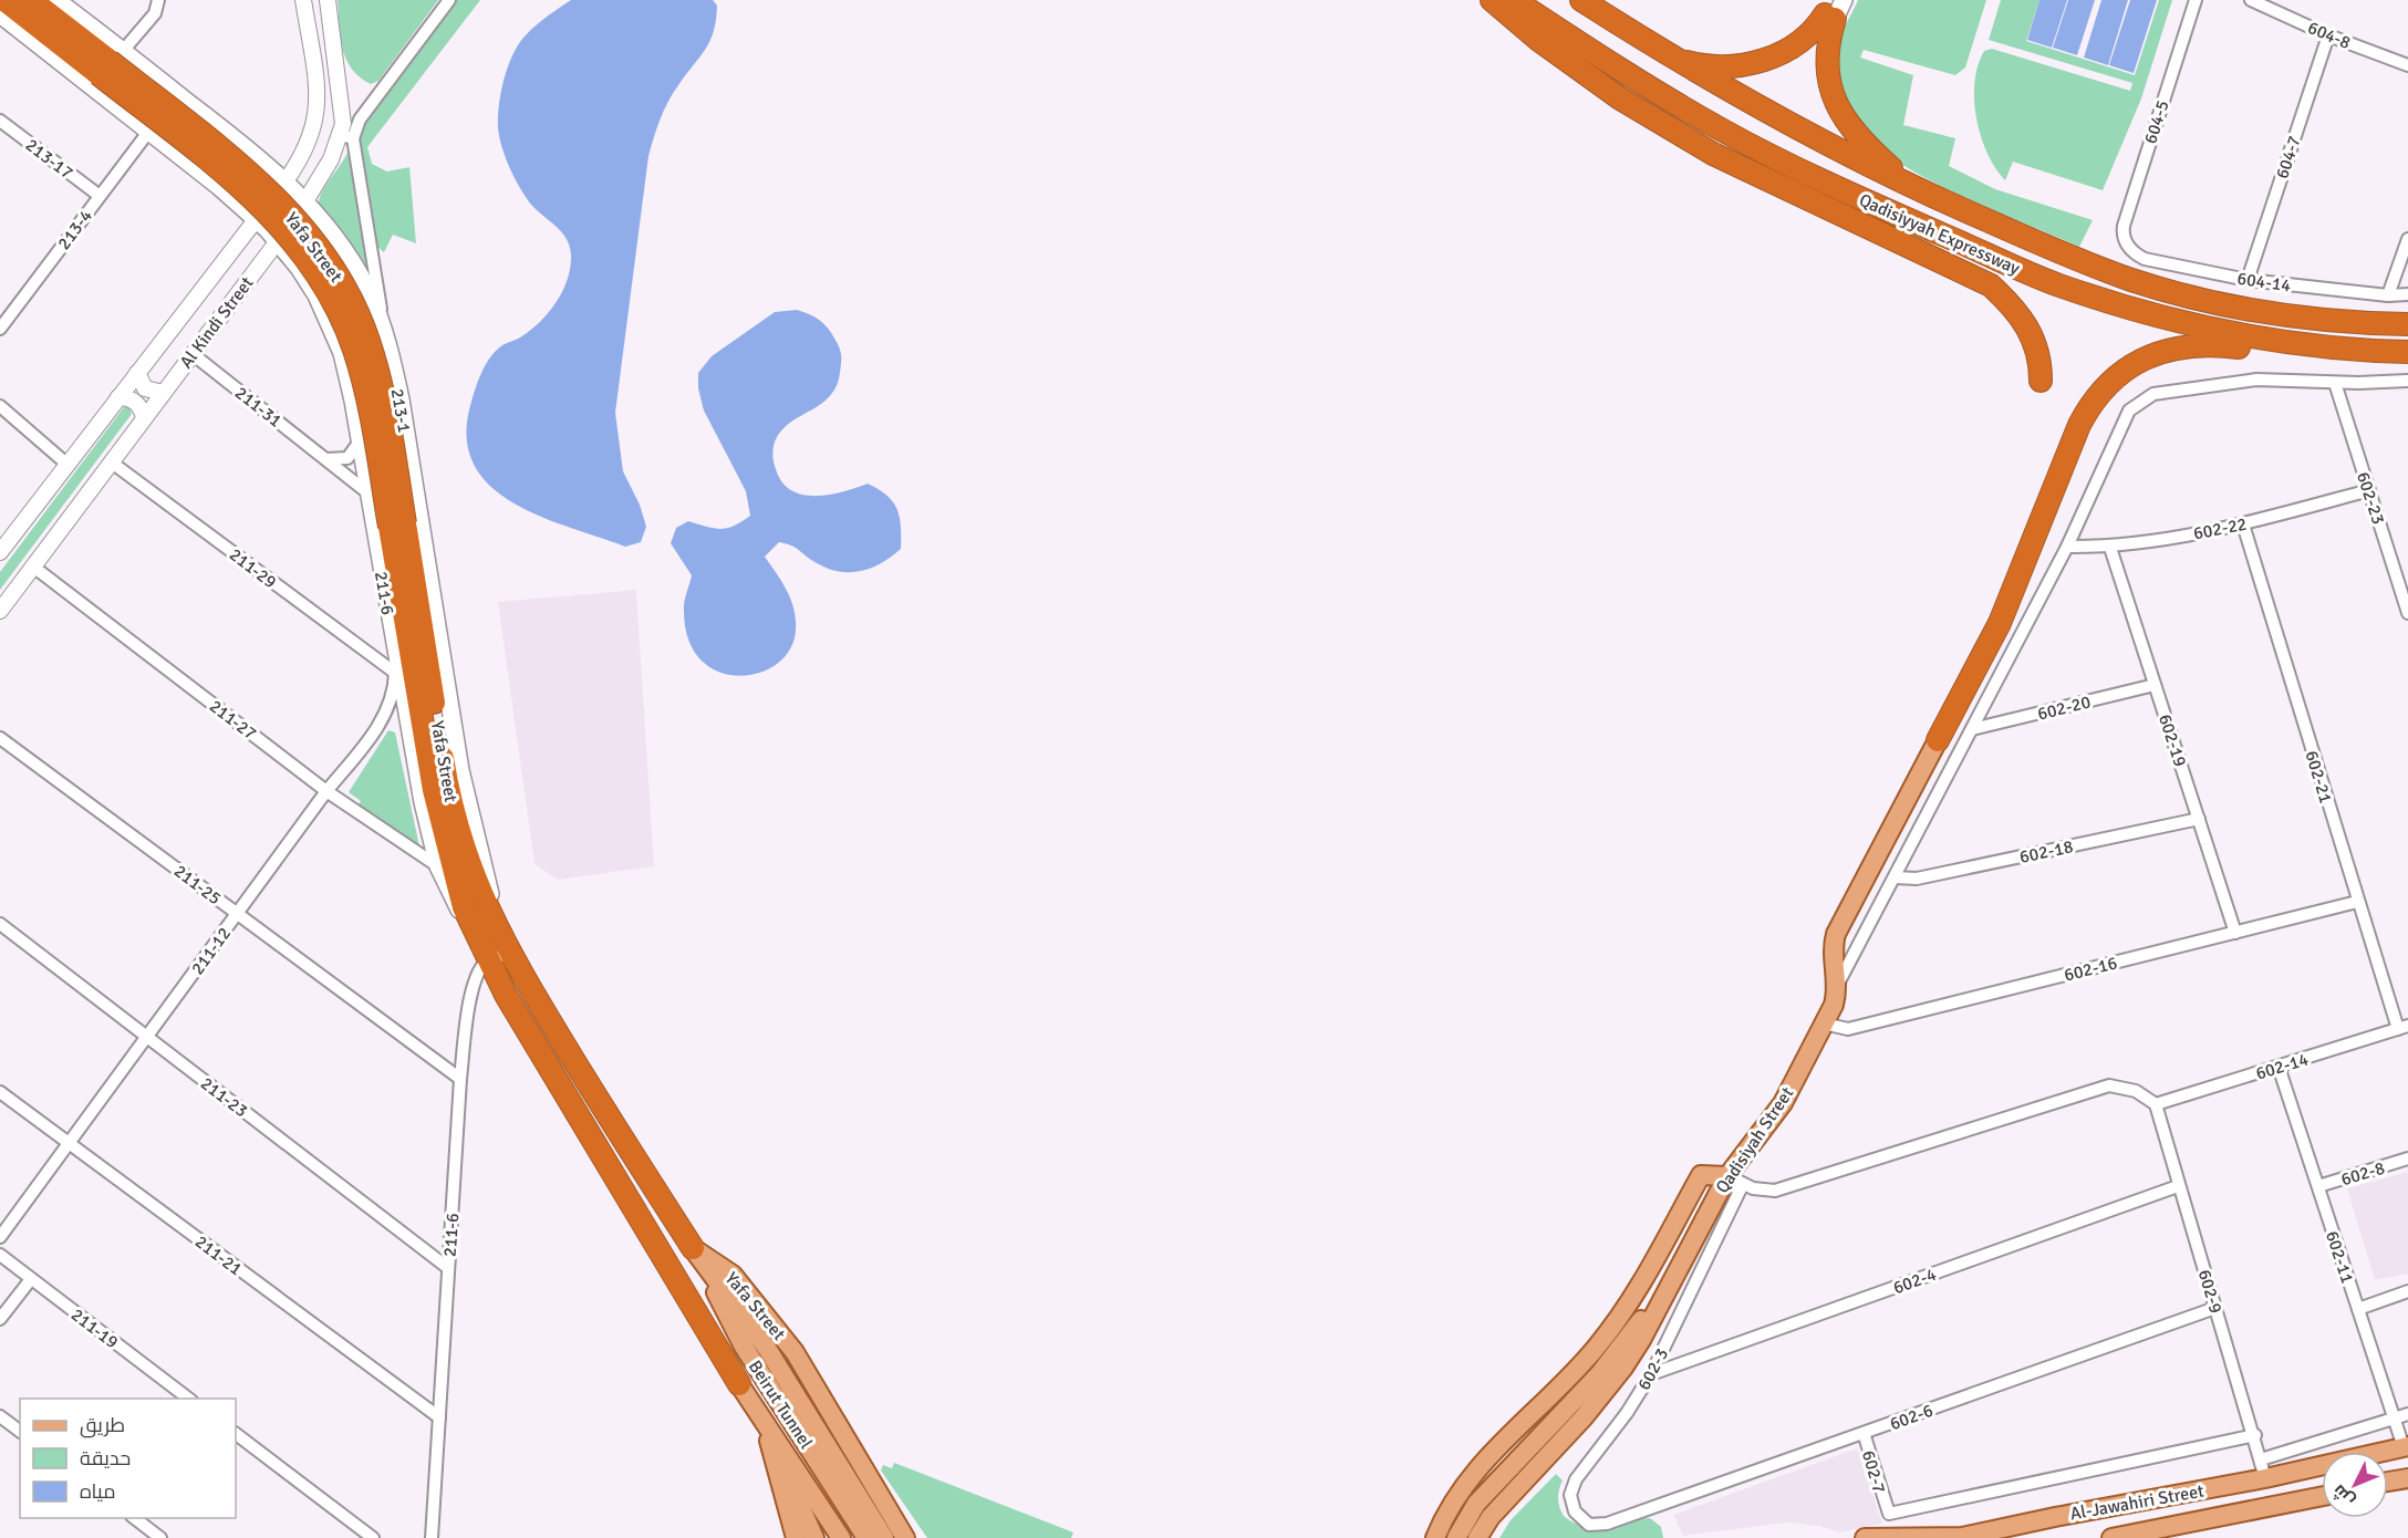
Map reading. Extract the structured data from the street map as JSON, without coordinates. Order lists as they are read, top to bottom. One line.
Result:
{"streets":{"highway":["Qadisiyyah Expressway","Yafa Street"],"main road":["213-1","211-6","Qadisiyah Street","Beirut Tunnel","Al-Jawahiri Street"],"street":["604-8","604-5","604-7","213-17","213-4","604-14","Al Kindi Street","211-31","602-23","602-22","211-29","602-20","211-27","602-19","602-21","602-18","211-25","211-12","602-16","602-14","211-23","602-8","211-21","602-11","602-4","602-9","211-19","602-3","602-6","602-7"]},"crossings":[["604-8","604-7"],["604-5","604-14"],["604-7","604-14"],["213-17","213-4"],["Yafa Street","213-1"],["Yafa Street","211-6"],["Yafa Street","Beirut Tunnel"],["Al Kindi Street","211-31"],["Al Kindi Street","213-1"],["Al Kindi Street","211-29"],["Al Kindi Street","211-6"],["Al Kindi Street","211-27"],["211-31","211-6"],["602-23","602-22"],["602-22","602-19"],["602-22","602-21"],["211-29","211-12"],["211-6","211-27"],["211-6","211-25"],["211-6","211-12"],["211-6","211-23"],["211-6","211-21"],["602-20","602-19"],["211-27","211-12"],["602-19","602-18"],["602-19","602-16"],["602-21","602-16"],["602-21","602-14"],["211-25","211-12"],["211-12","211-23"],["211-12","211-21"],["602-16","Qadisiyah Street"],["602-14","602-11"],["602-14","602-9"],["Qadisiyah Street","602-3"],["602-8","602-11"],["602-11","Al-Jawahiri Street"],["602-4","602-9"],["602-4","602-3"],["602-9","602-6"],["602-9","602-7"],["602-9","Al-Jawahiri Street"],["602-3","602-6"],["602-6","602-7"]],"legend":["طريق","حديقة","مياه"],"north":"bottom left"}
